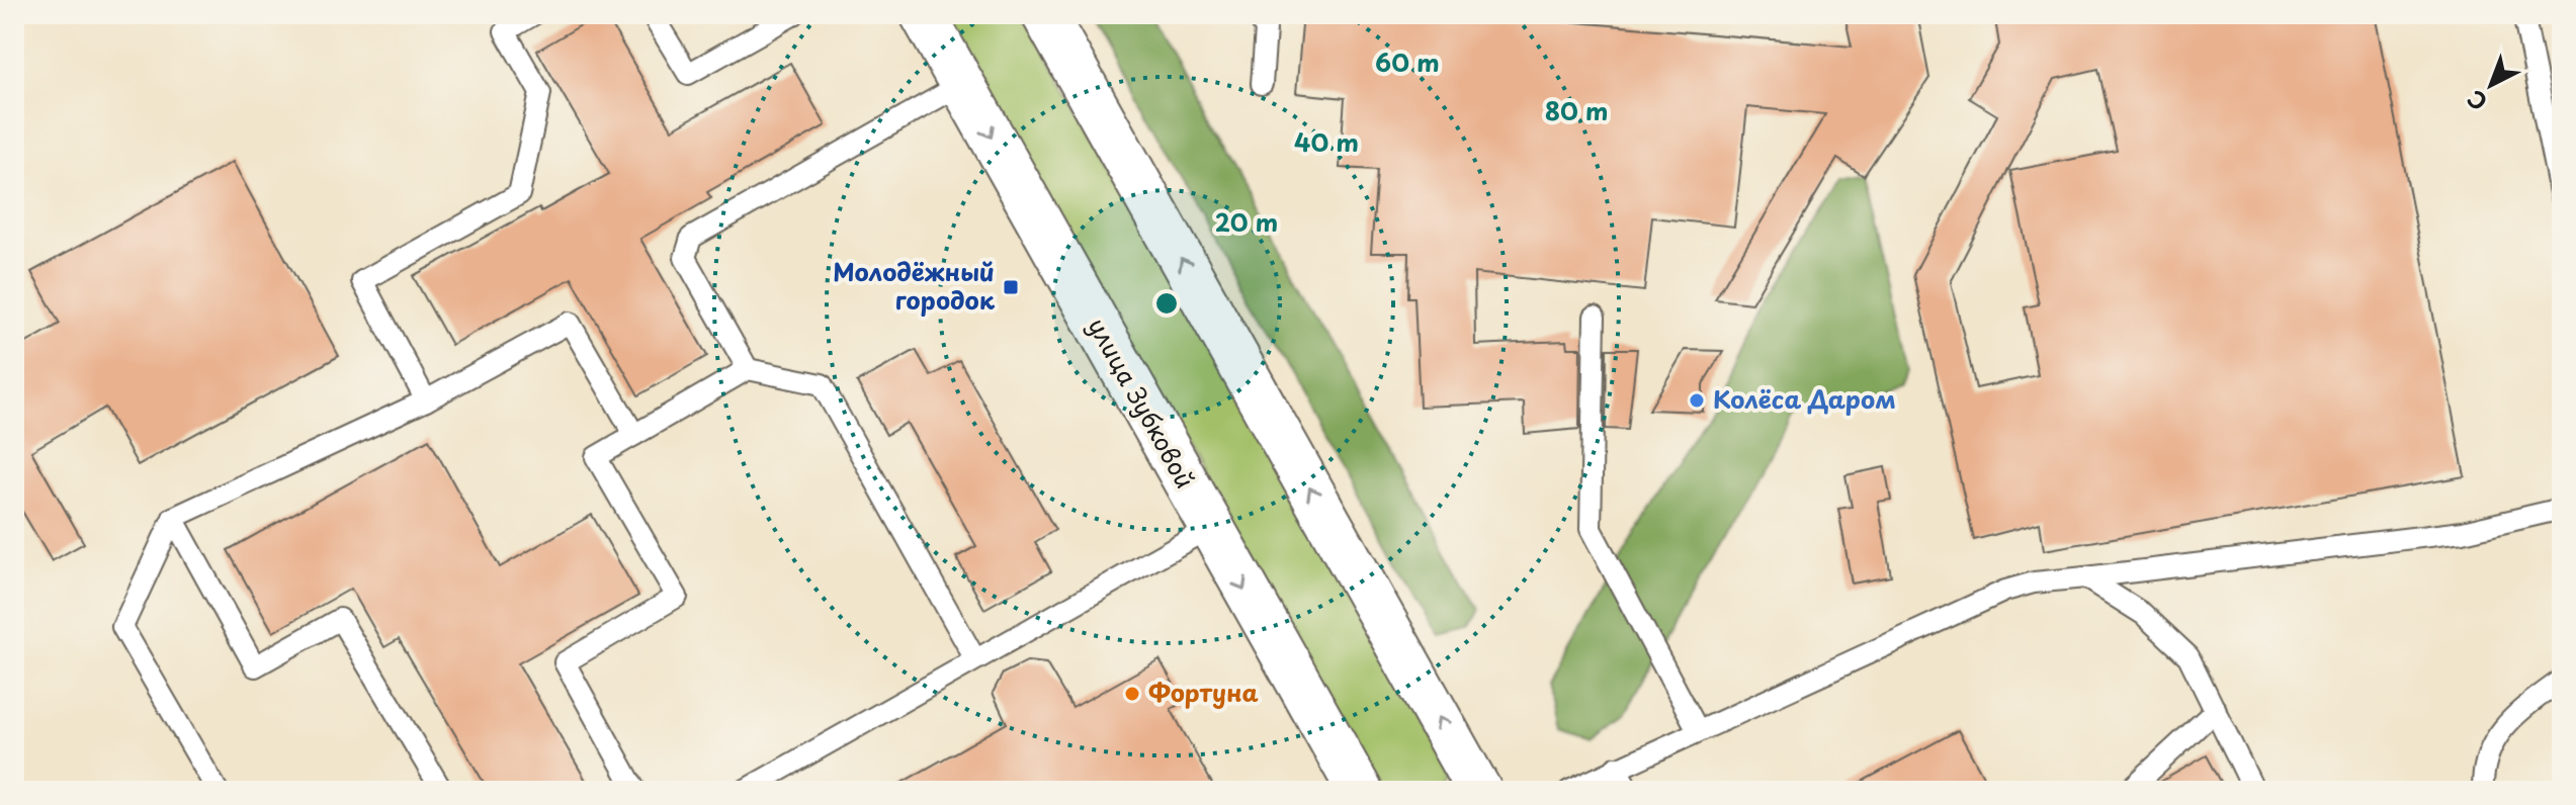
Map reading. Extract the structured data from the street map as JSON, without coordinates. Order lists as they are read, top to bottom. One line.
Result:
{"streets":{"main road":["улица Зубковой"]},"places":{"transit":["Молодёжный городок"],"other":["Колёса Даром","Фортуна"]},"north":"bottom left","rings":["60 m","80 m","40 m","20 m"]}
